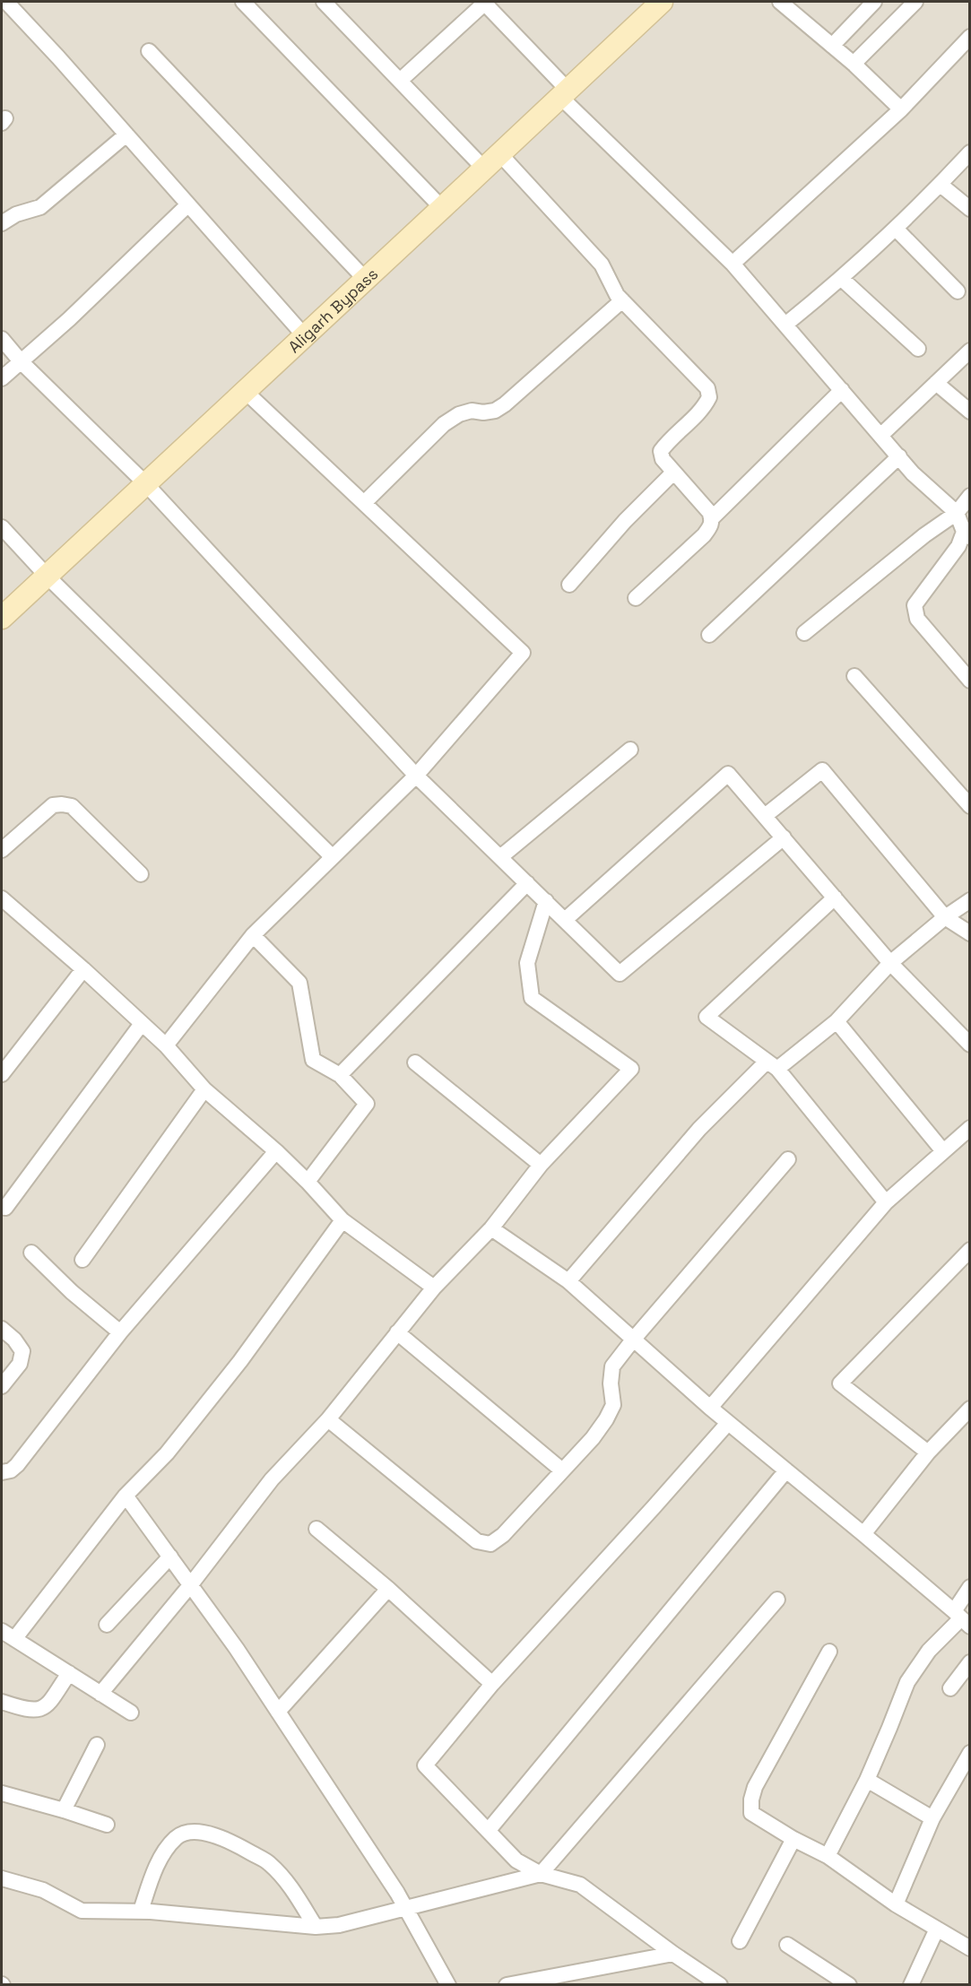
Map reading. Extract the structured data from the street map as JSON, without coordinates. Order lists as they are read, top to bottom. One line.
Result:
{"streets":{"main road":["Aligarh Bypass"]}}
